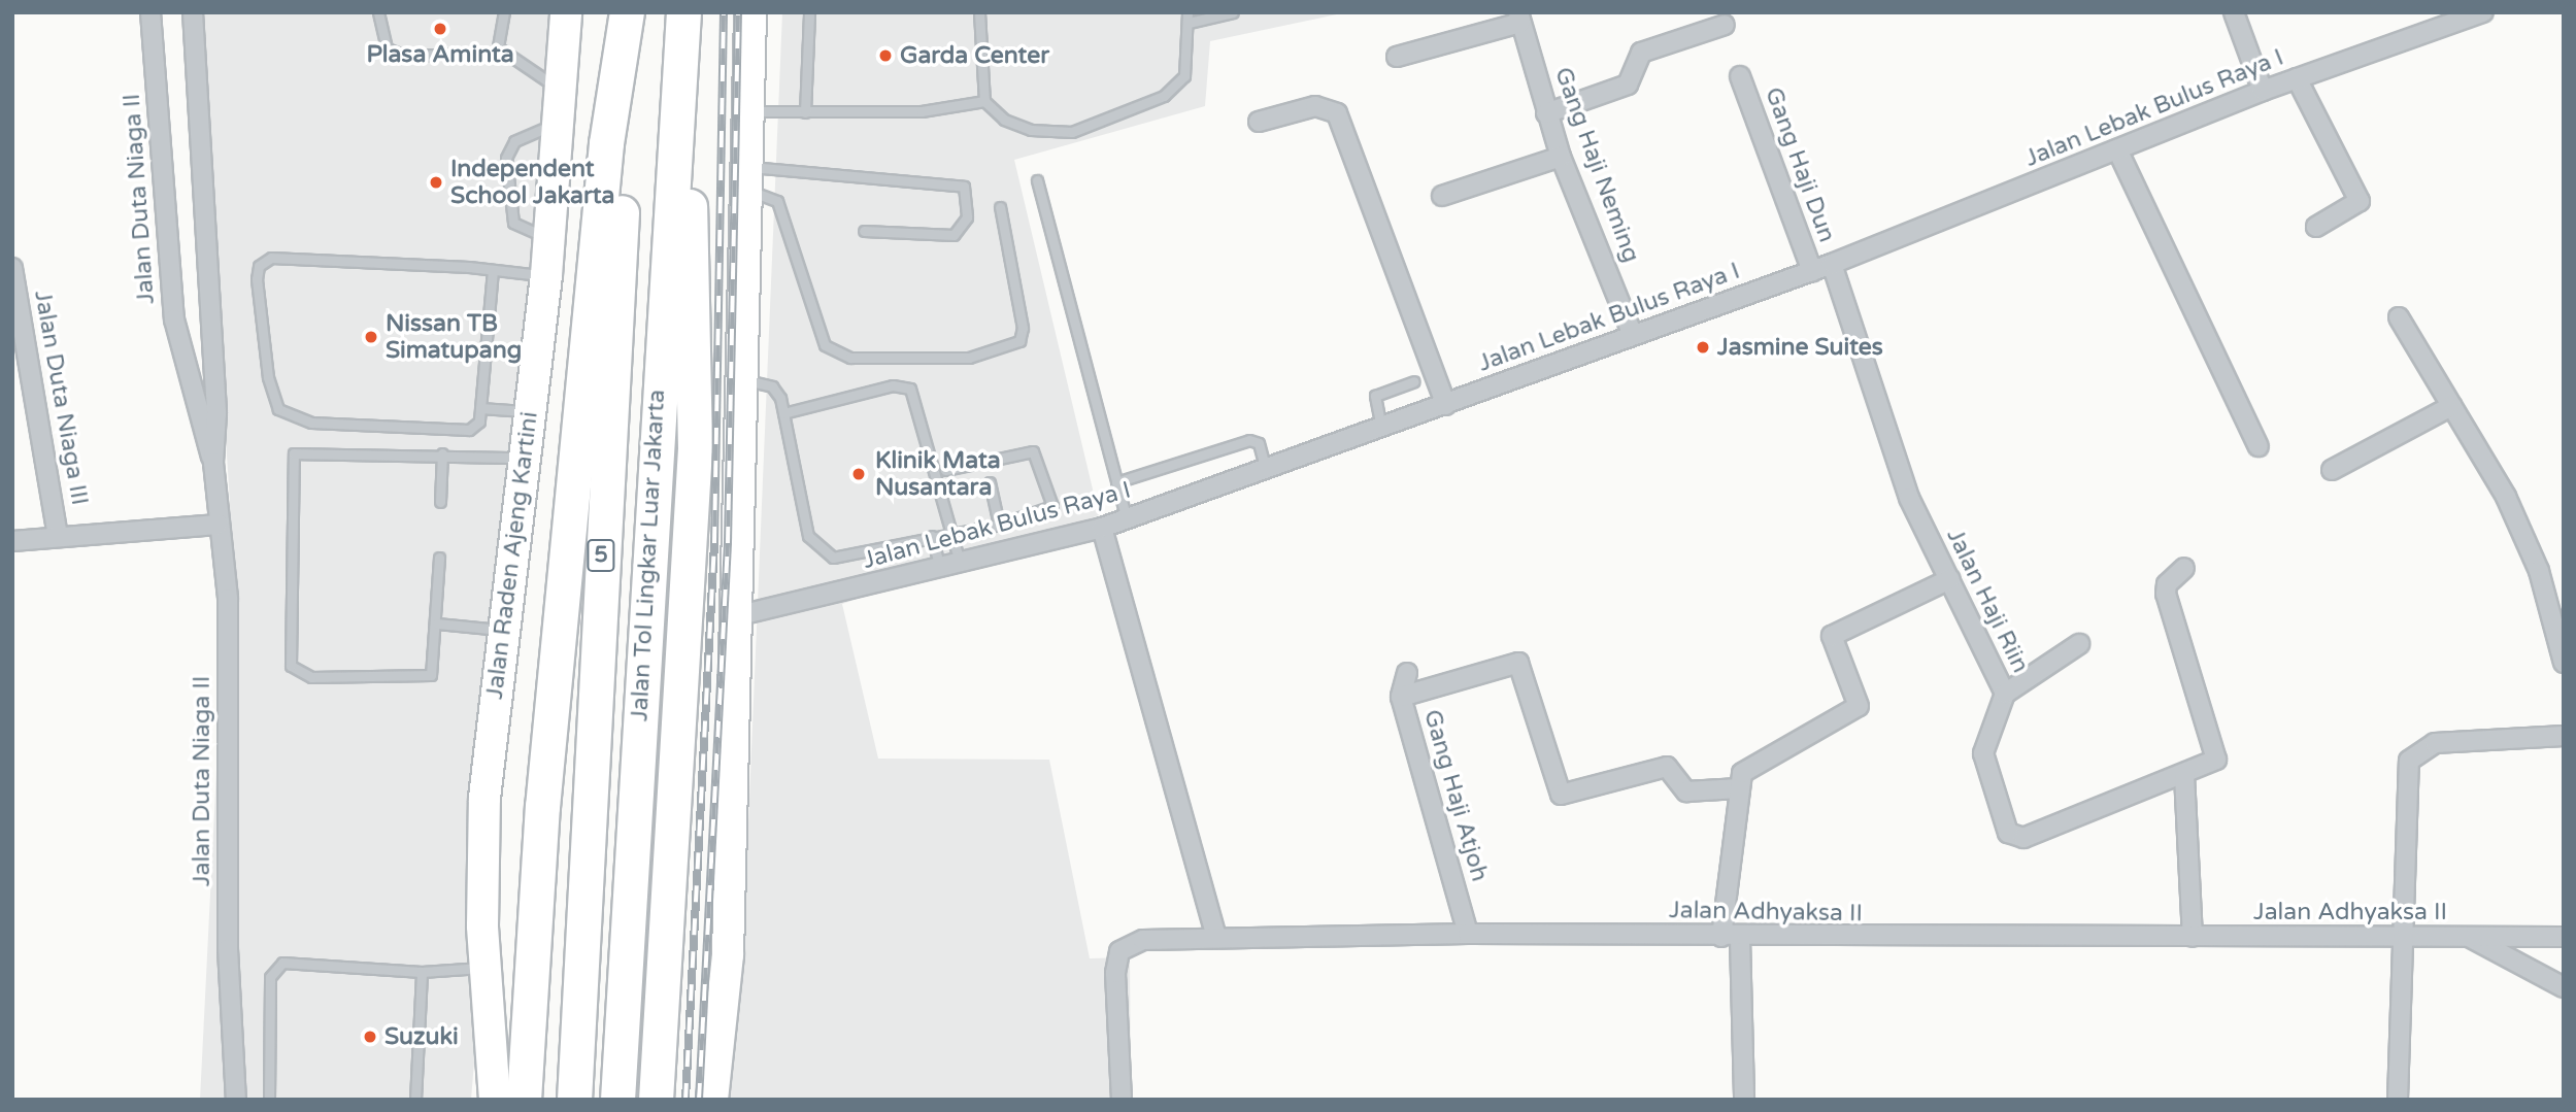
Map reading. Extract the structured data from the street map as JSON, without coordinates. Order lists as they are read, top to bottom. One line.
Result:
{"streets":{"highway":["Jalan Raden Ajeng Kartini","5","Jalan Tol Lingkar Luar Jakarta"],"street":["Jalan Lebak Bulus Raya I","Gang Haji Neming","Gang Haji Dun","Jalan Duta Niaga II","Jalan Duta Niaga III","Jalan Haji Riin","Gang Haji Atjoh","Jalan Adhyaksa II"]},"crossings":[["Jalan Lebak Bulus Raya I","Gang Haji Neming"],["Jalan Lebak Bulus Raya I","Gang Haji Dun"],["Jalan Lebak Bulus Raya I","Jalan Haji Riin"],["Gang Haji Atjoh","Jalan Adhyaksa II"]],"places":["Plasa Aminta","Garda Center","Independent School Jakarta","Nissan TB Simatupang","Jasmine Suites","Klinik Mata Nusantara","Suzuki"]}
